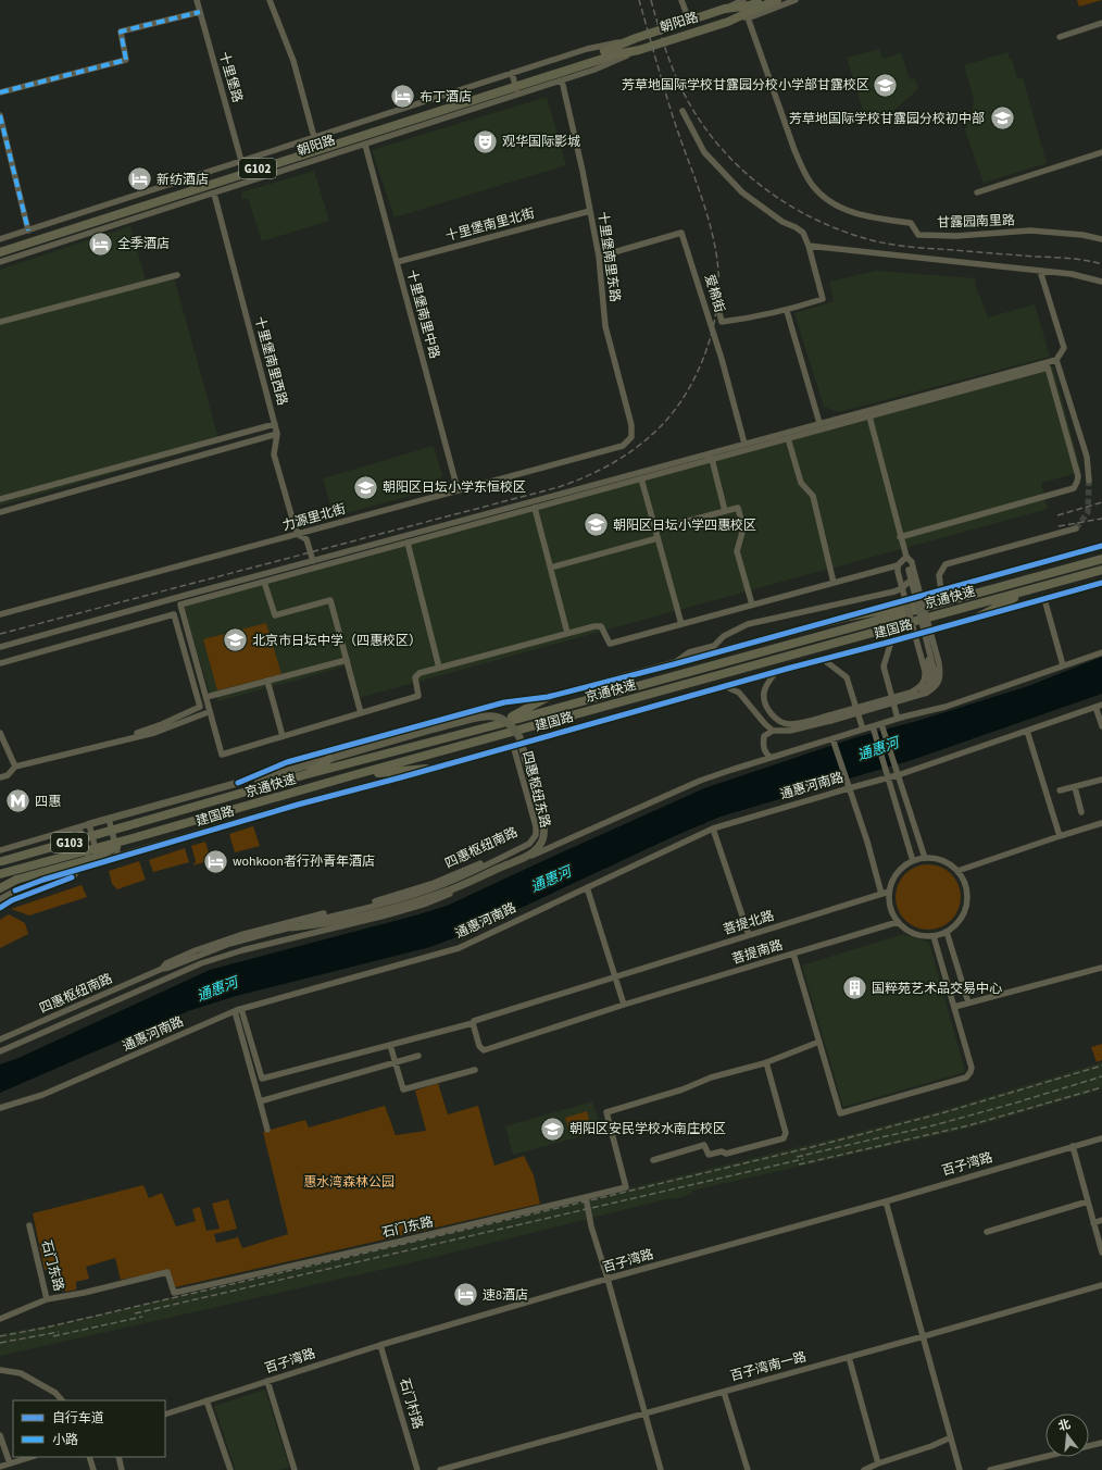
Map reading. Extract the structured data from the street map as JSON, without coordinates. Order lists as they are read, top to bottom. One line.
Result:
{"streets":{"highway":["朝阳路","G102","京通快速","G103"],"main road":["建国路"],"street":["十里堡路","甘露园南里路","十里堡南里北街","十里堡南里东路","爱棉街","十里堡南里中路","十里堡南里西路","力源里北街","通惠河南路","四惠枢纽东路","四惠枢纽南路","菩提北路","菩提南路","百子湾路","石门东路","百子湾南一路","石门村路"]},"crossings":[["朝阳路","十里堡路"],["朝阳路","甘露园南里路"],["朝阳路","十里堡南里东路"],["朝阳路","十里堡南里中路"],["朝阳路","十里堡南里西路"],["十里堡南里北街","十里堡南里东路"],["十里堡南里北街","十里堡南里中路"],["十里堡南里东路","爱棉街"],["十里堡南里东路","力源里北街"],["十里堡南里中路","力源里北街"],["十里堡南里西路","力源里北街"],["建国路","四惠枢纽东路"],["通惠河南路","菩提北路"],["四惠枢纽东路","四惠枢纽南路"],["菩提北路","菩提南路"],["百子湾路","石门村路"]],"water":["通惠河"],"parks":["惠水湾森林公园"],"places":{"school or university":["芳草地国际学校甘露园分校小学部甘露校区","芳草地国际学校甘露园分校初中部","朝阳区日坛小学东恒校区","朝阳区日坛小学四惠校区","北京市日坛中学（四惠校区）","朝阳区安民学校水南庄校区"],"hotel":["布丁酒店","新纺酒店","全季酒店","wohkoon者行孙青年酒店","速8酒店"],"theatre":["观华国际影城"],"metro station":["四惠"],"building":["国粹苑艺术品交易中心"]},"legend":["自行车道","小路"],"north":"top"}
